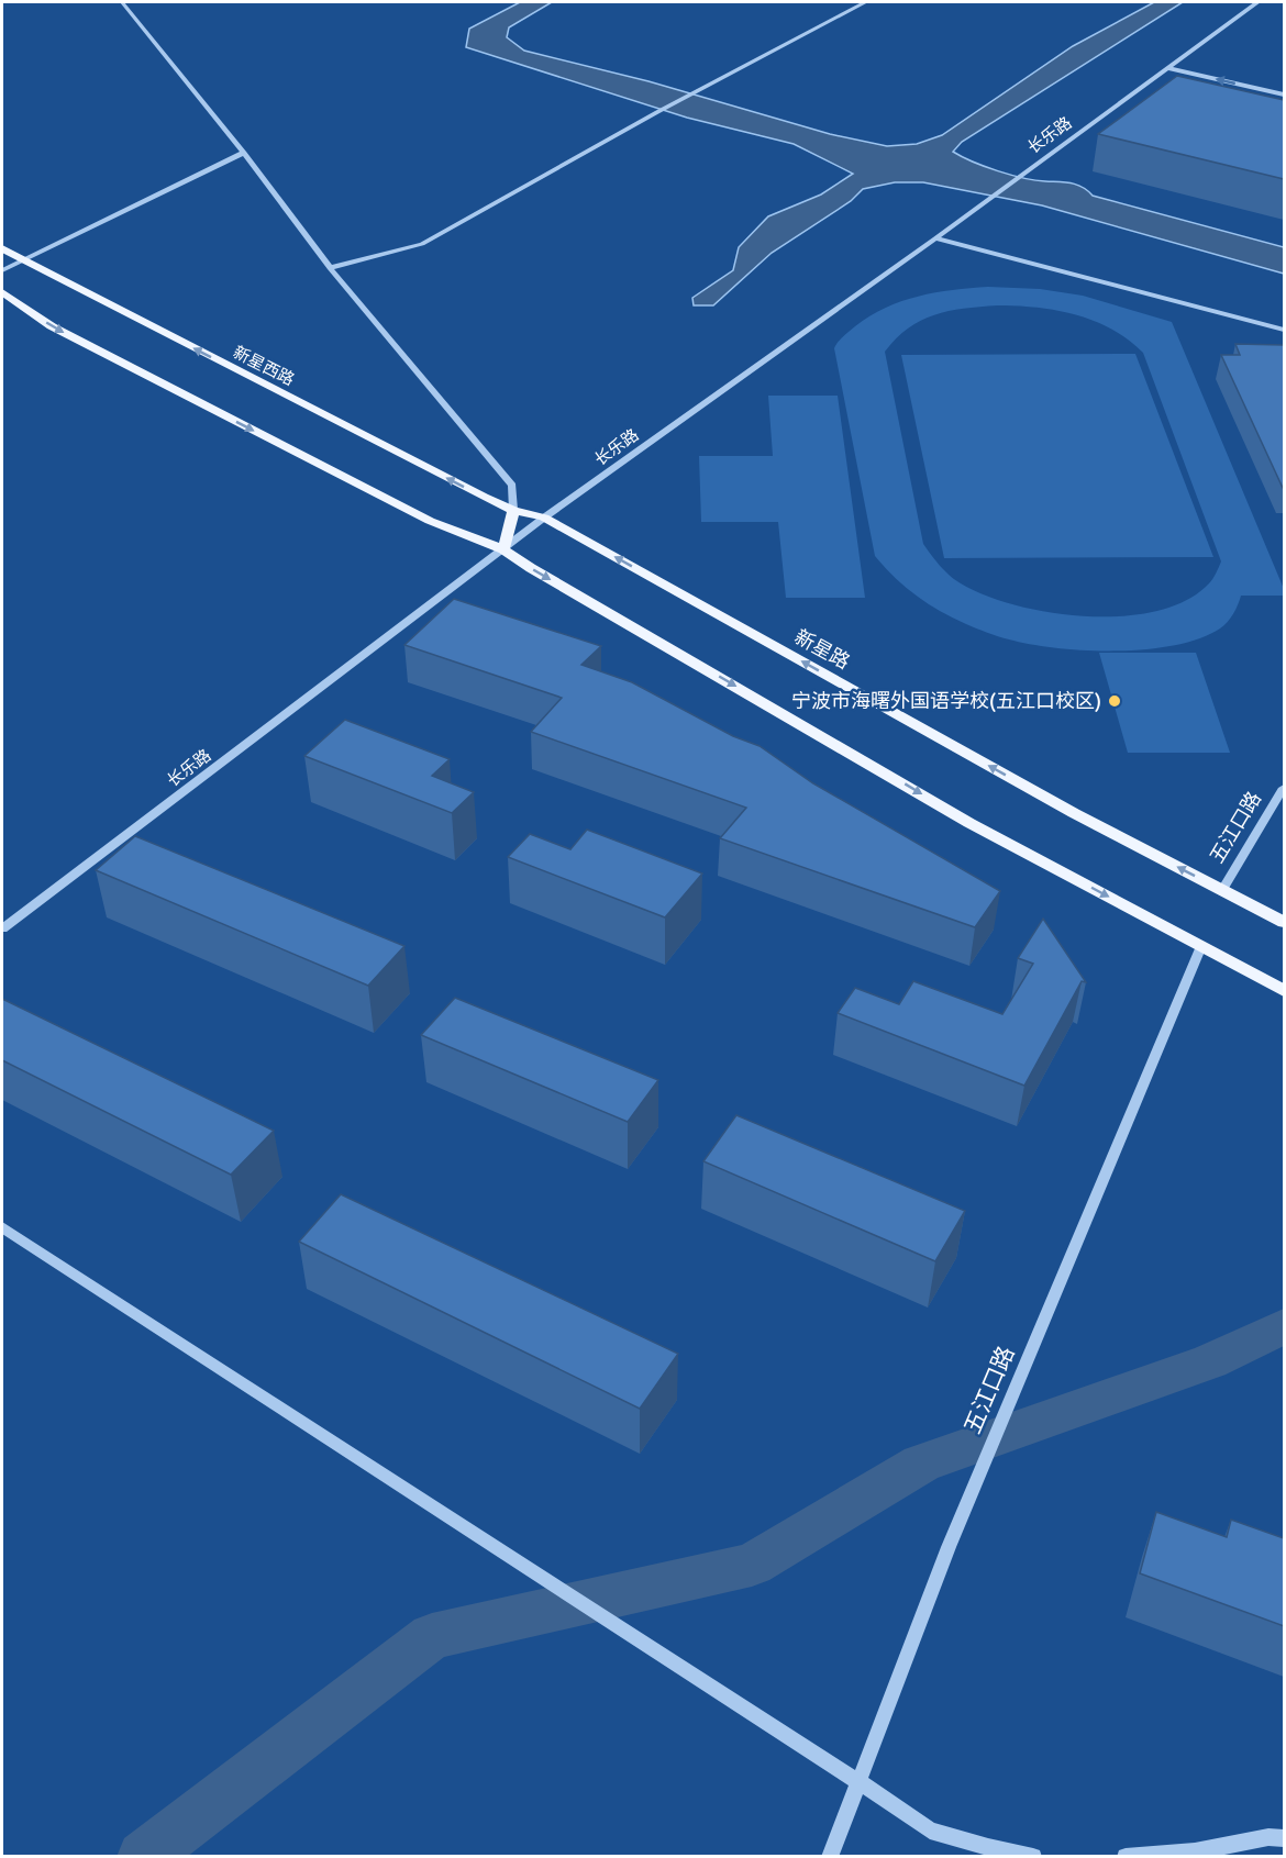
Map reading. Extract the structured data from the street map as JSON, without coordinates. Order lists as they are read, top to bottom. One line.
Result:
{"streets":{"main road":["新星西路","新星路"],"street":["长乐路","五江口路"]},"crossings":[["长乐路","新星路"],["新星西路","新星路"],["新星路","五江口路"]],"places":["宁波市海曙外国语学校(五江口校区)"]}
